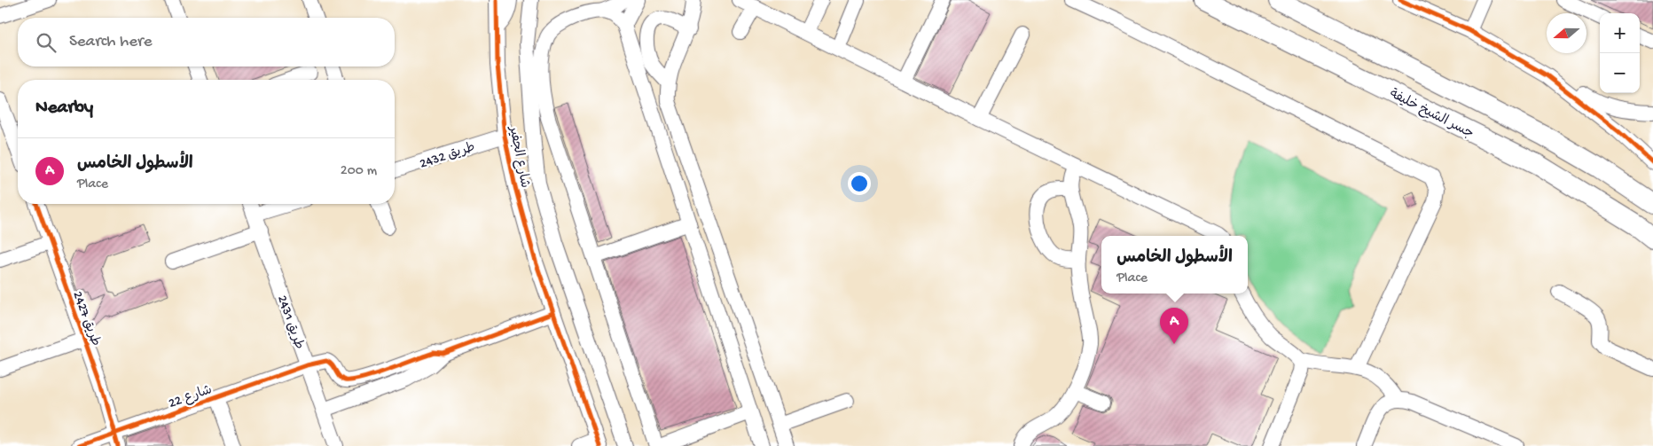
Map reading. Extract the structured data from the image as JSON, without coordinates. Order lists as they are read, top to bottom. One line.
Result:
{"streets":{"highway":["جسر الشيخ خليفة"],"street":["طريق 2432","شارع الجفير","طريق 2427","طريق 2431","شارع 22"]},"crossings":[["طريق 2432","شارع الجفير"],["طريق 2427","شارع 22"],["طريق 2431","شارع 22"]],"north":"left","page":{"map_buttons":["+","−"],"search":"Search here","heading":"Nearby","list":[{"mark":"A","name":"الأسطول الخامس","note":"Place","value":"200 m"}],"popup":["الأسطول الخامس","Place"],"pins":"A"}}
